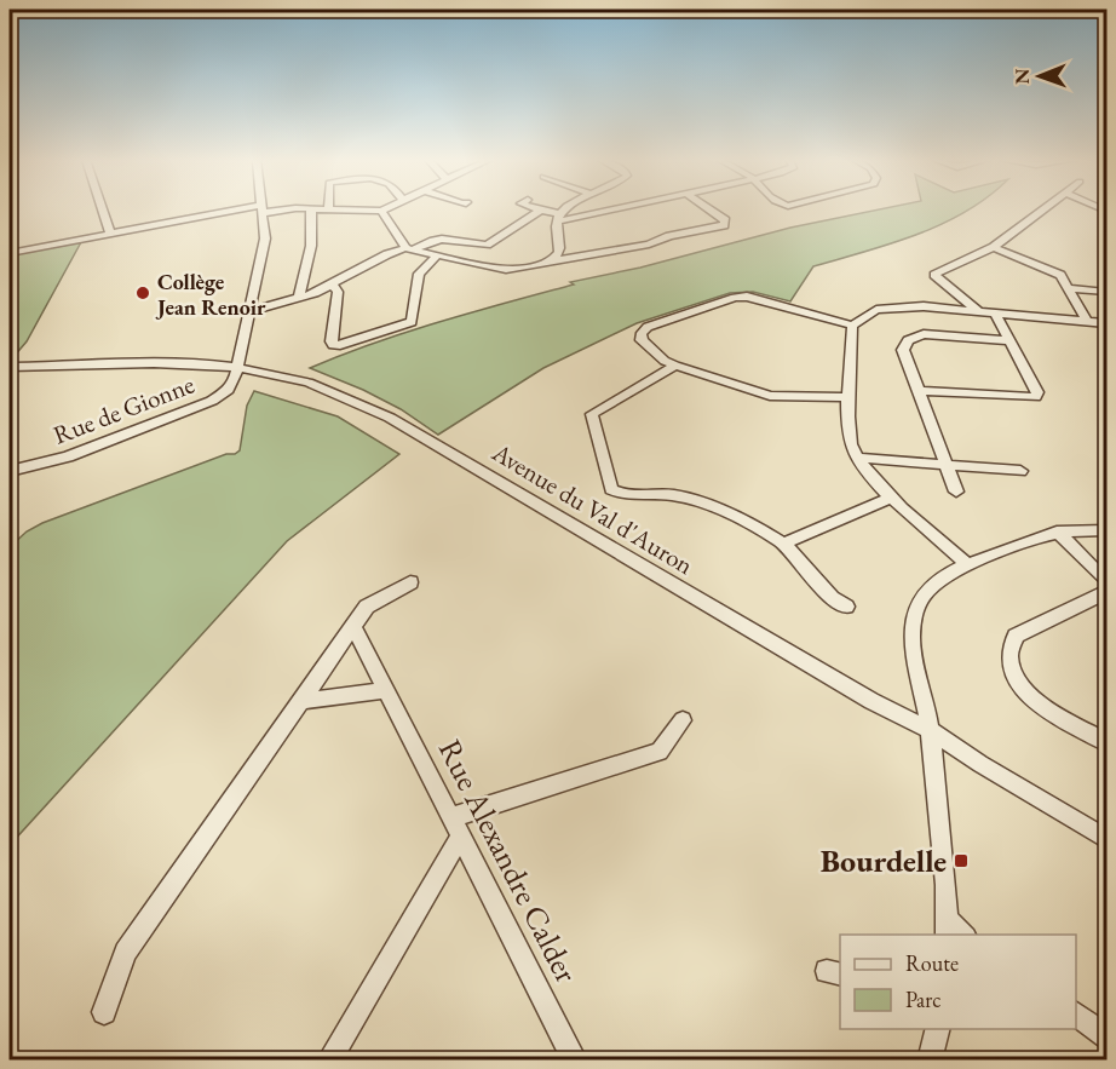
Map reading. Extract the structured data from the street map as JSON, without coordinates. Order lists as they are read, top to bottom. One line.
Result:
{"streets":{"street":["Rue de Gionne","Avenue du Val d'Auron","Rue Alexandre Calder"]},"crossings":[["Rue de Gionne","Avenue du Val d'Auron"]],"places":{"other":["Collège Jean Renoir"],"transit":["Bourdelle"]},"legend":["Route","Parc"],"north":"left"}
